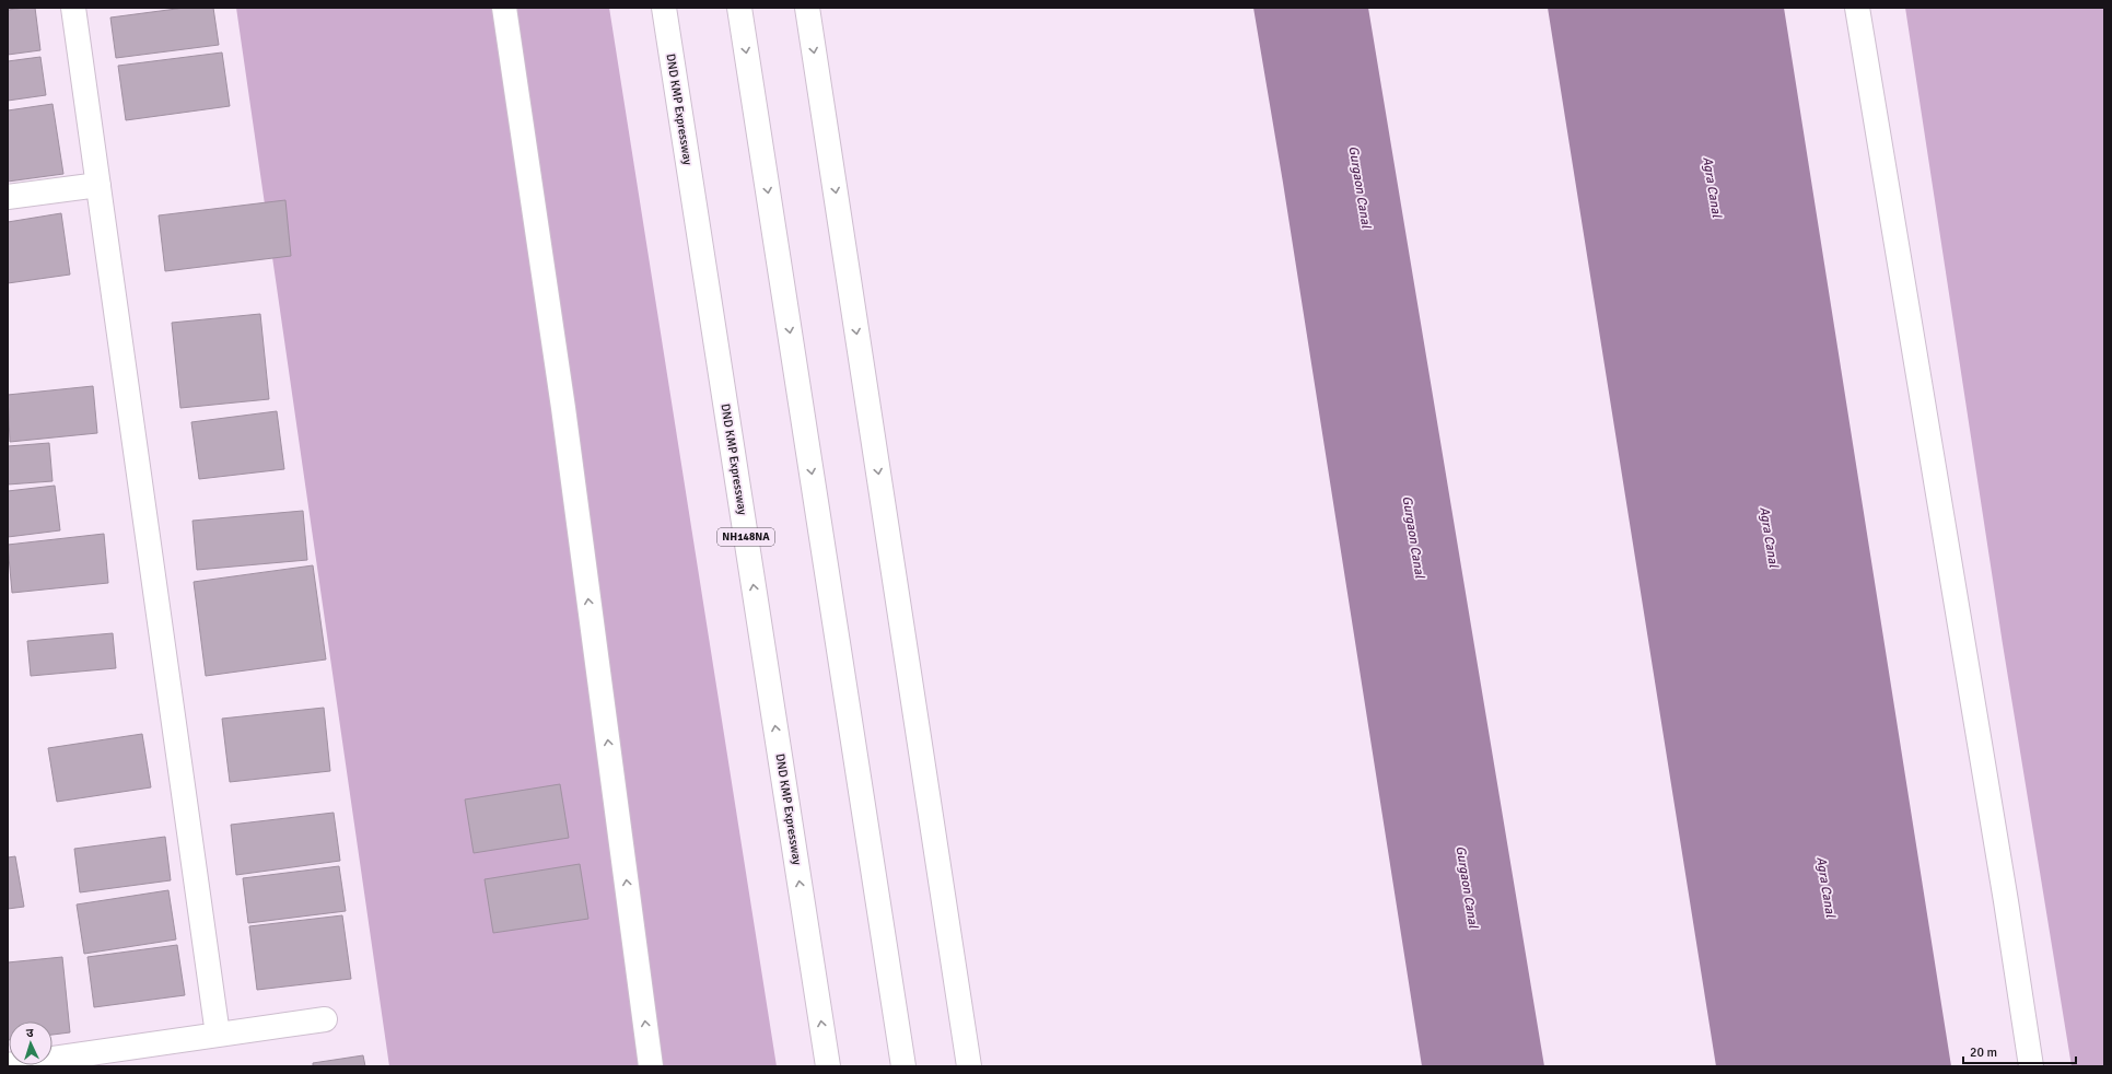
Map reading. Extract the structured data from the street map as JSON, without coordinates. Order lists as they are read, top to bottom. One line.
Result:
{"streets":{"main road":["DND KMP Expressway","NH148NA"]},"water":["Gurgaon Canal","Agra Canal"],"scale_bar":"20 m","north":"top"}
